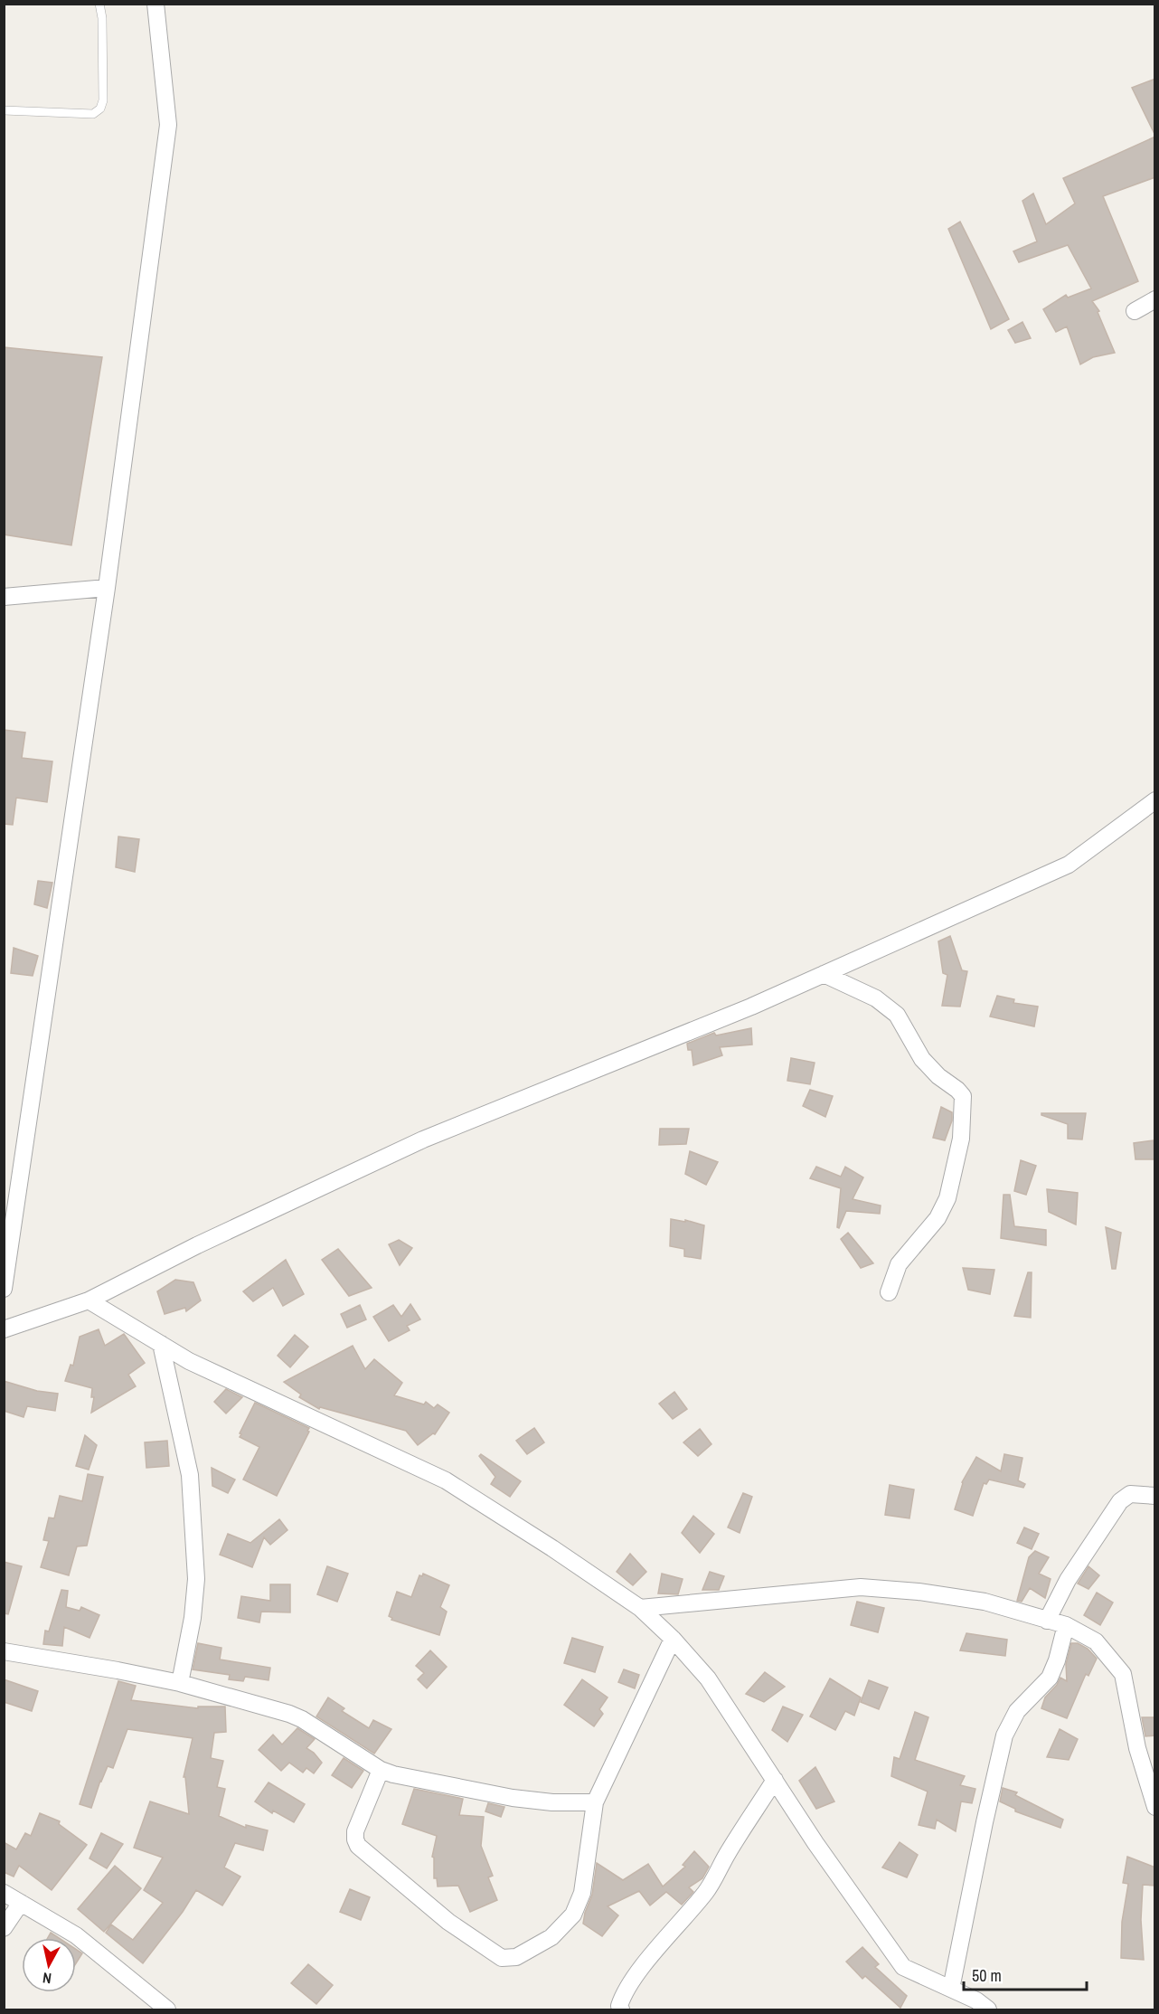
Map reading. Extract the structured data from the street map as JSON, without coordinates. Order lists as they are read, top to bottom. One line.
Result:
{"scale_bar":"50 m","north":"bottom"}
